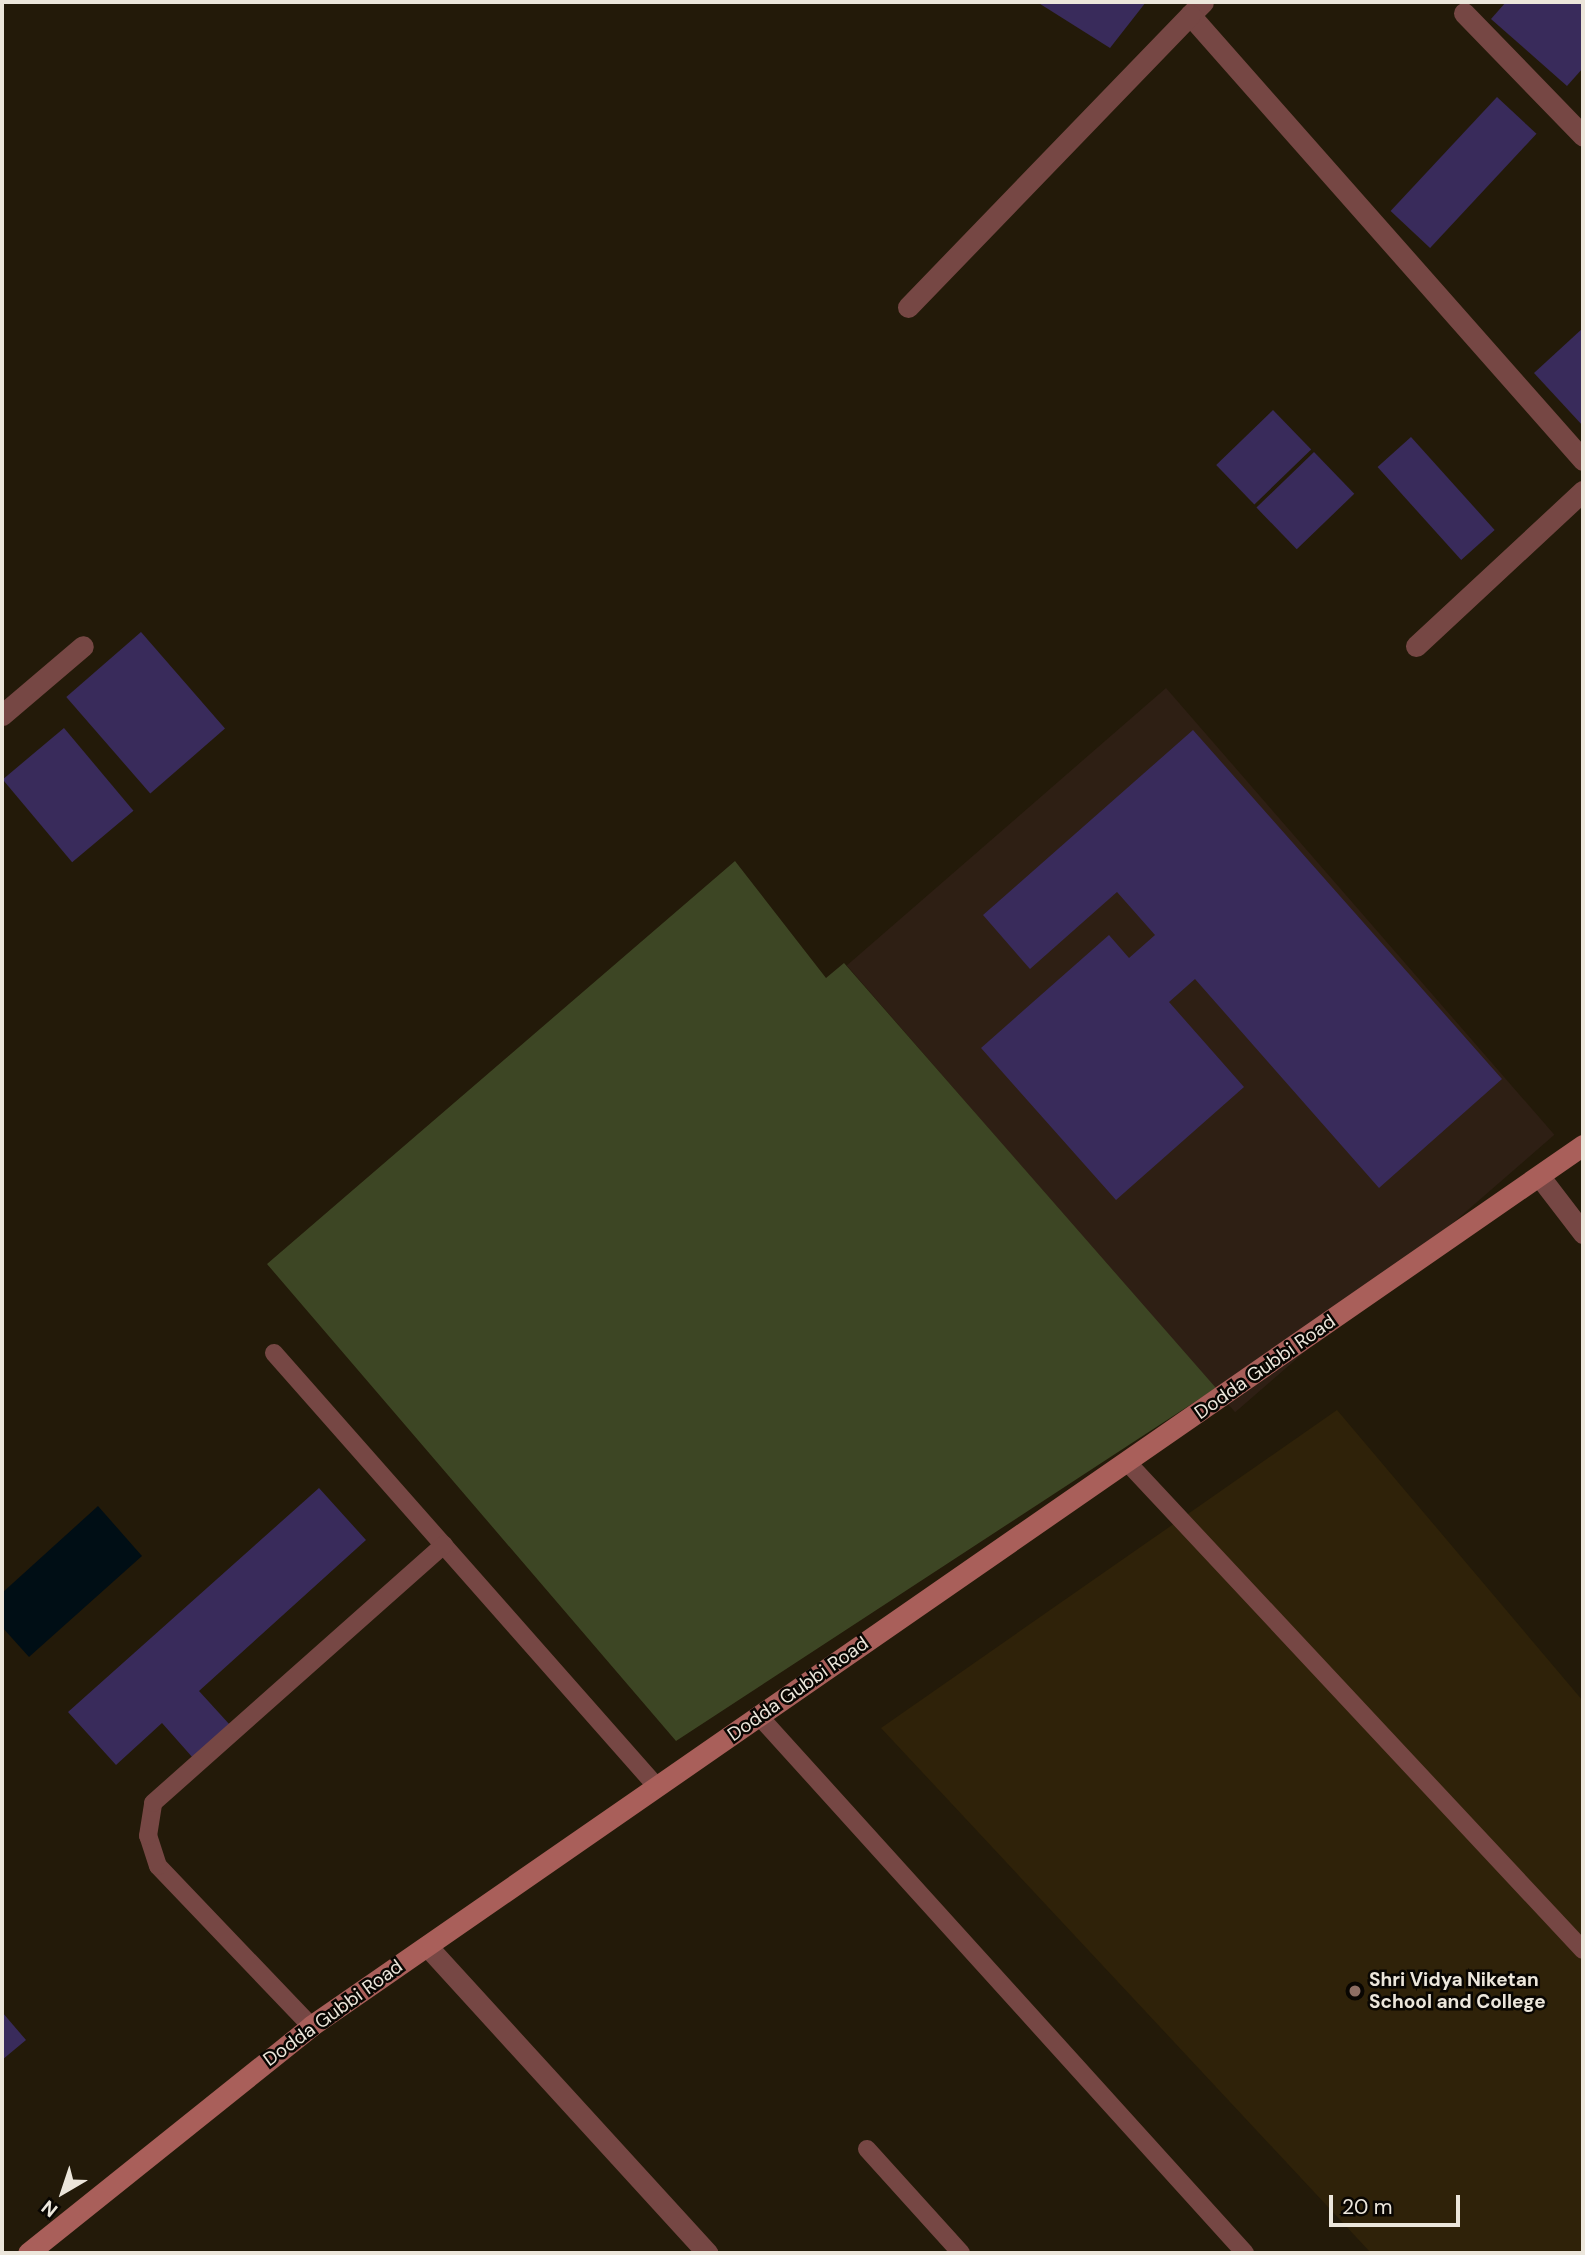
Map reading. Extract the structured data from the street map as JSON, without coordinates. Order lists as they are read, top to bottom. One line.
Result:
{"streets":{"main road":["Dodda Gubbi Road"]},"places":["Shri Vidya Niketan School and College"],"scale_bar":"20 m","north":"bottom left"}
